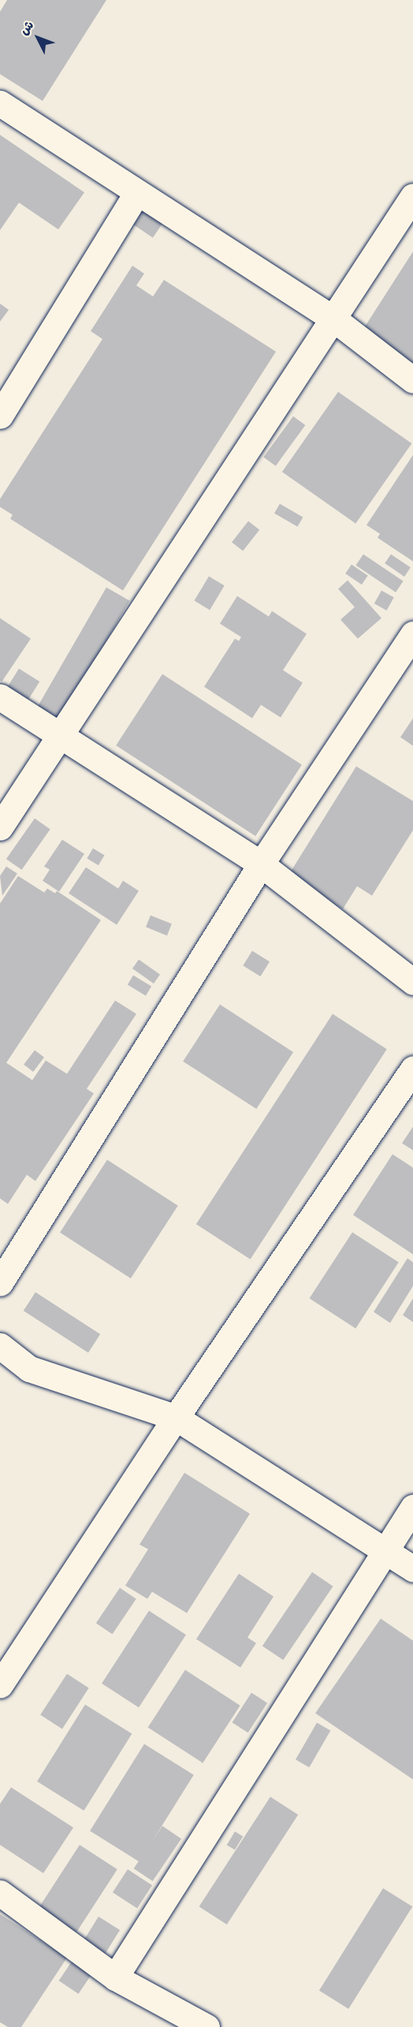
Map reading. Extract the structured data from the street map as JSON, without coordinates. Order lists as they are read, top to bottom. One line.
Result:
{"north":"top left"}
